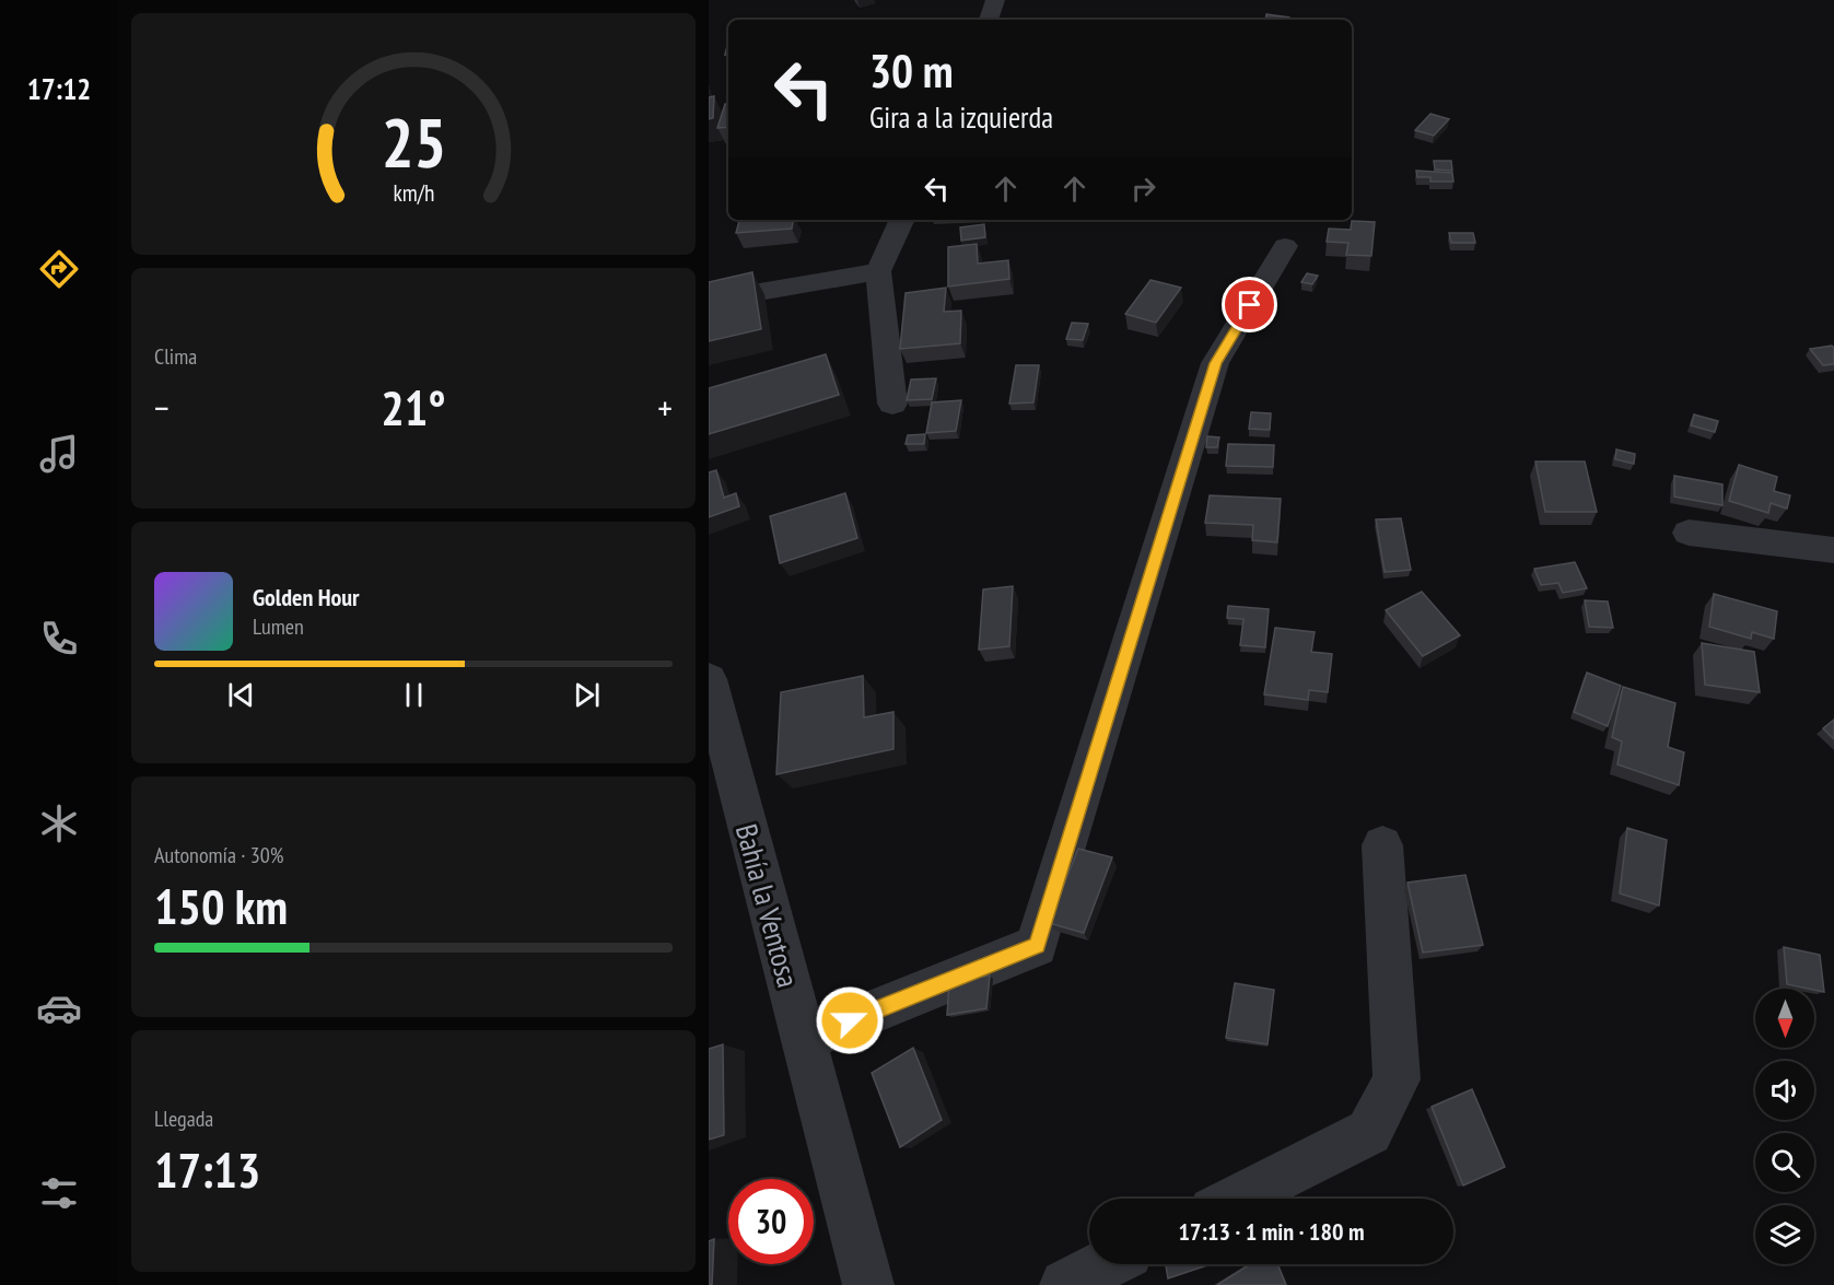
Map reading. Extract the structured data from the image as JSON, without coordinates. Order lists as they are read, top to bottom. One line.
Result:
{"streets":{"street":["Bahía la Ventosa"]},"north":"bottom","page":{"tabs":"17:12","turn":["30 m","Gira a la izquierda"],"tile":["Clima",["Autonomía · 30%","150 km"],["Llegada","17:13"]],"heat":["−","21°","+"],"song":["Golden Hour","Lumen"],"limit":"30","trip":"17:13 · 1 min · 180 m","gauge":["25","km/h"]}}
